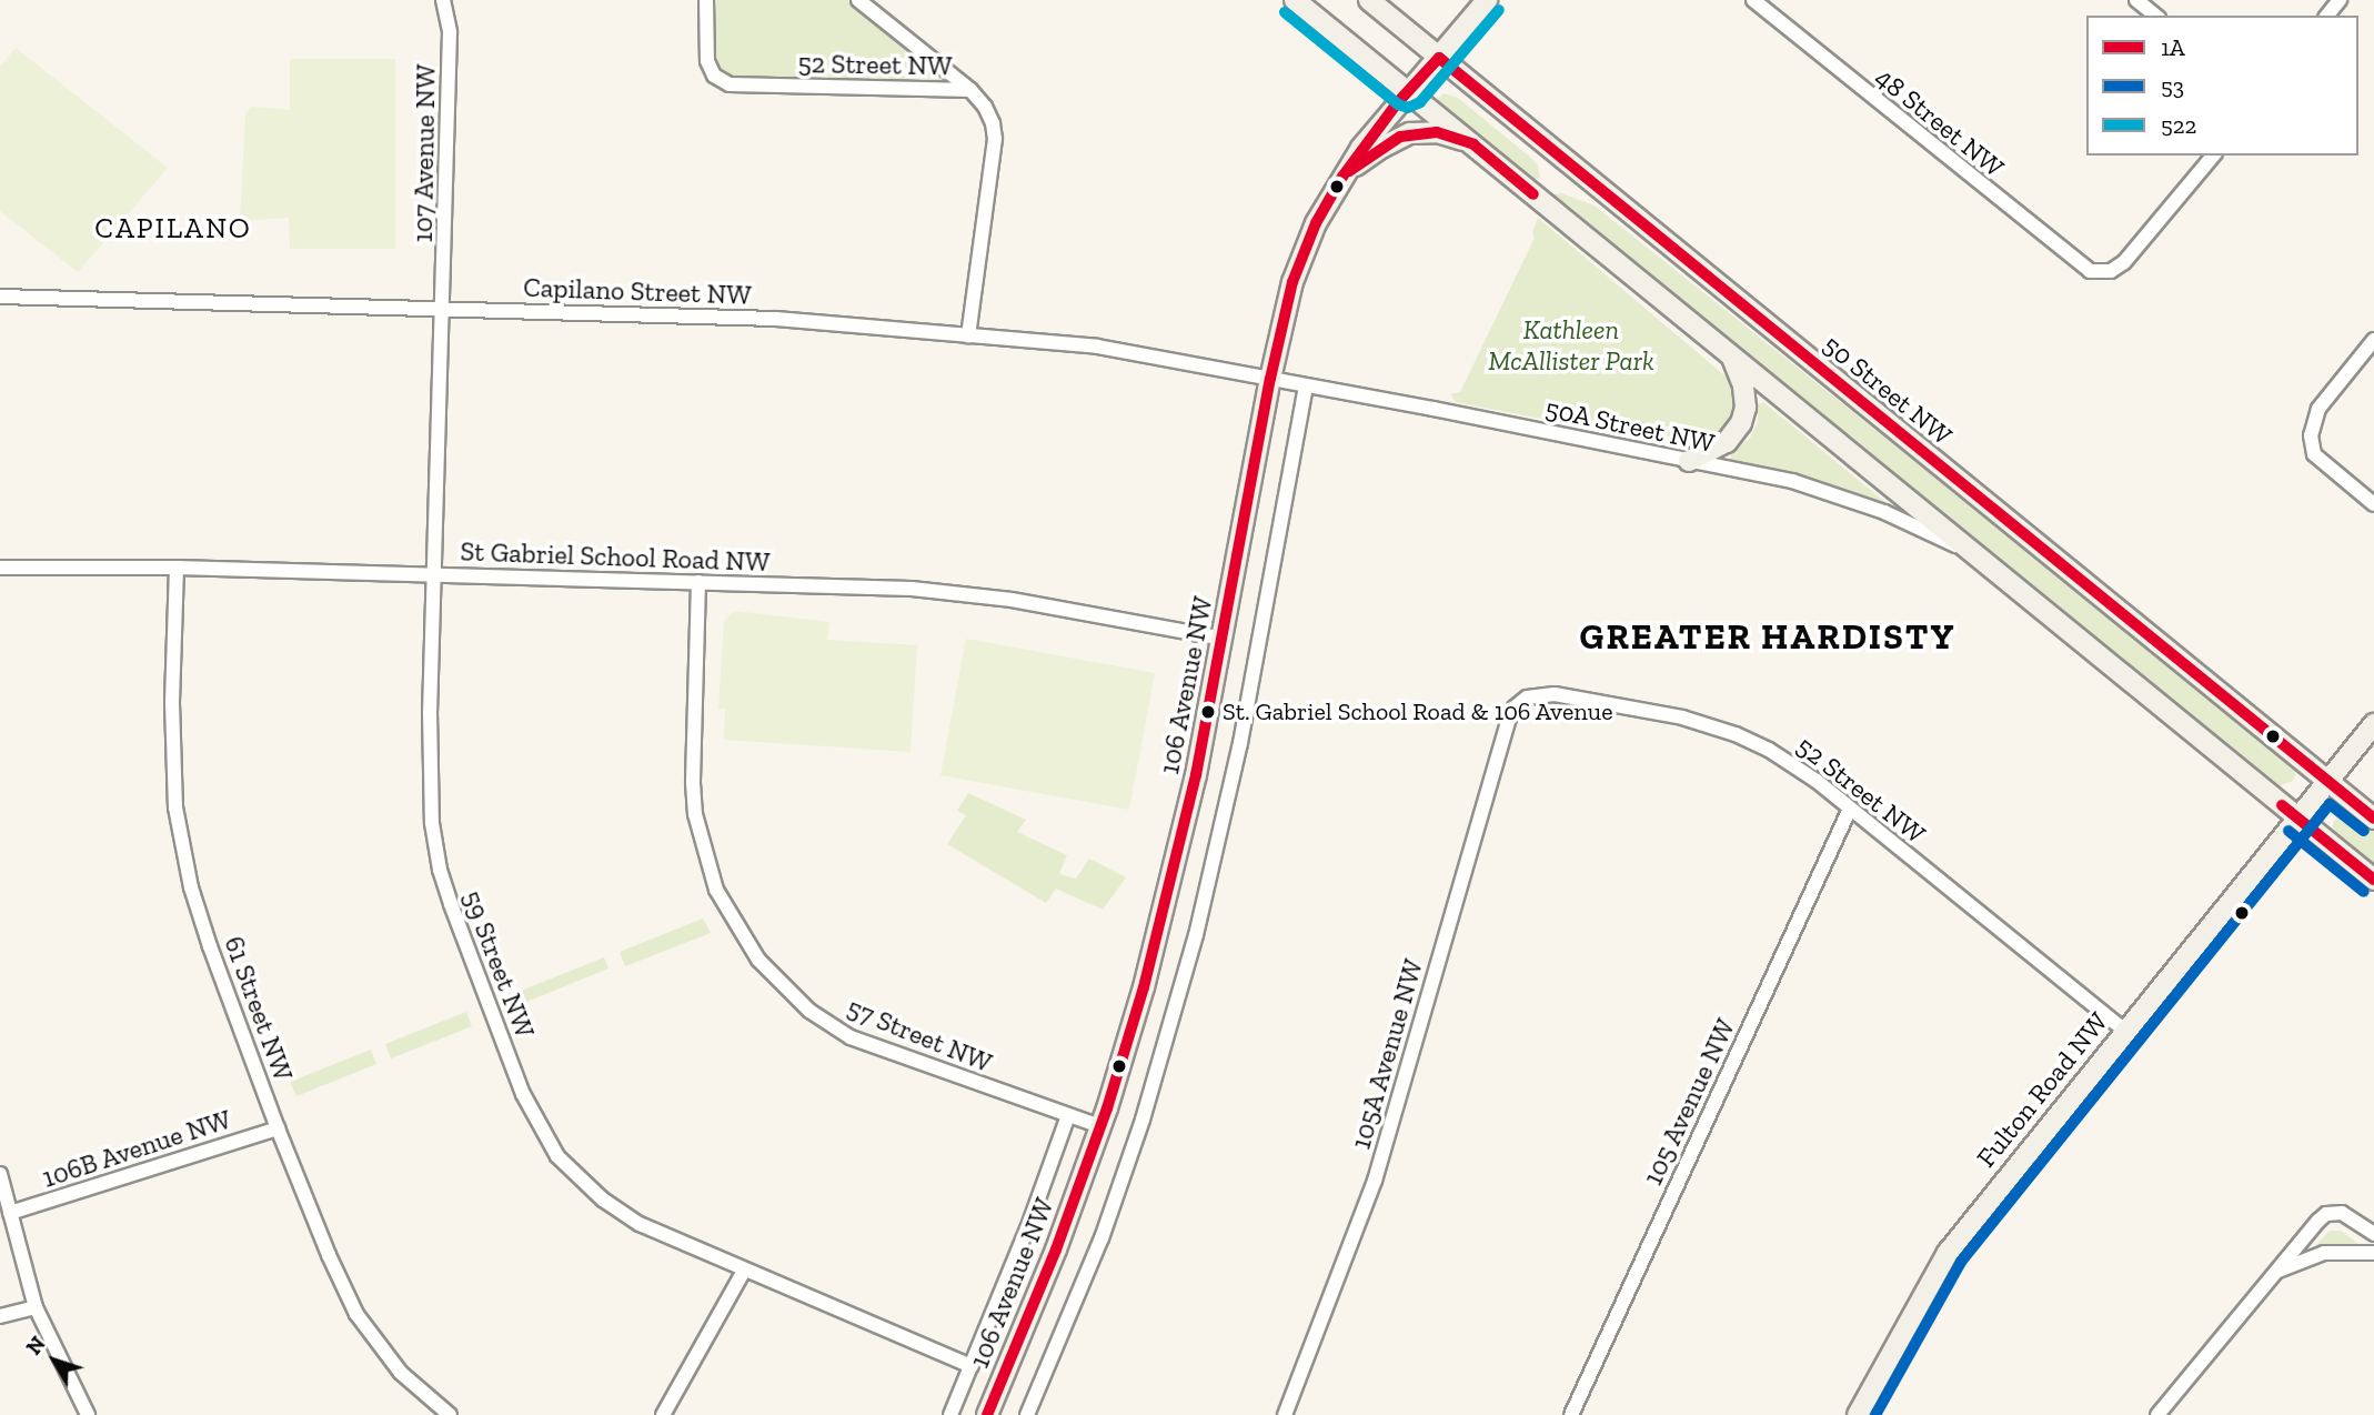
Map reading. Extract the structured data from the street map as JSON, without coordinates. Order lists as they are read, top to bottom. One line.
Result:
{"streets":{"main road":["50 Street NW","106 Avenue NW","Fulton Road NW"],"street":["52 Street NW","48 Street NW","107 Avenue NW","Capilano Street NW","50A Street NW","St Gabriel School Road NW","59 Street NW","61 Street NW","57 Street NW","105A Avenue NW","105 Avenue NW","106B Avenue NW"]},"crossings":[["52 Street NW","105A Avenue NW"],["52 Street NW","Fulton Road NW"],["52 Street NW","105 Avenue NW"],["107 Avenue NW","Capilano Street NW"],["107 Avenue NW","59 Street NW"],["Capilano Street NW","50A Street NW"],["Capilano Street NW","106 Avenue NW"],["Capilano Street NW","59 Street NW"],["50 Street NW","106 Avenue NW"],["50 Street NW","Fulton Road NW"],["50A Street NW","106 Avenue NW"],["St Gabriel School Road NW","106 Avenue NW"],["St Gabriel School Road NW","59 Street NW"],["St Gabriel School Road NW","61 Street NW"],["St Gabriel School Road NW","57 Street NW"],["106 Avenue NW","59 Street NW"],["106 Avenue NW","57 Street NW"],["61 Street NW","106B Avenue NW"]],"districts":["CAPILANO","GREATER HARDISTY"],"parks":["Kathleen McAllister Park"],"places":["St. Gabriel School Road & 106 Avenue"],"lines":["transit line 522","transit line 1A","transit line 53"],"legend":["1A","53","522"],"north":"top left"}
